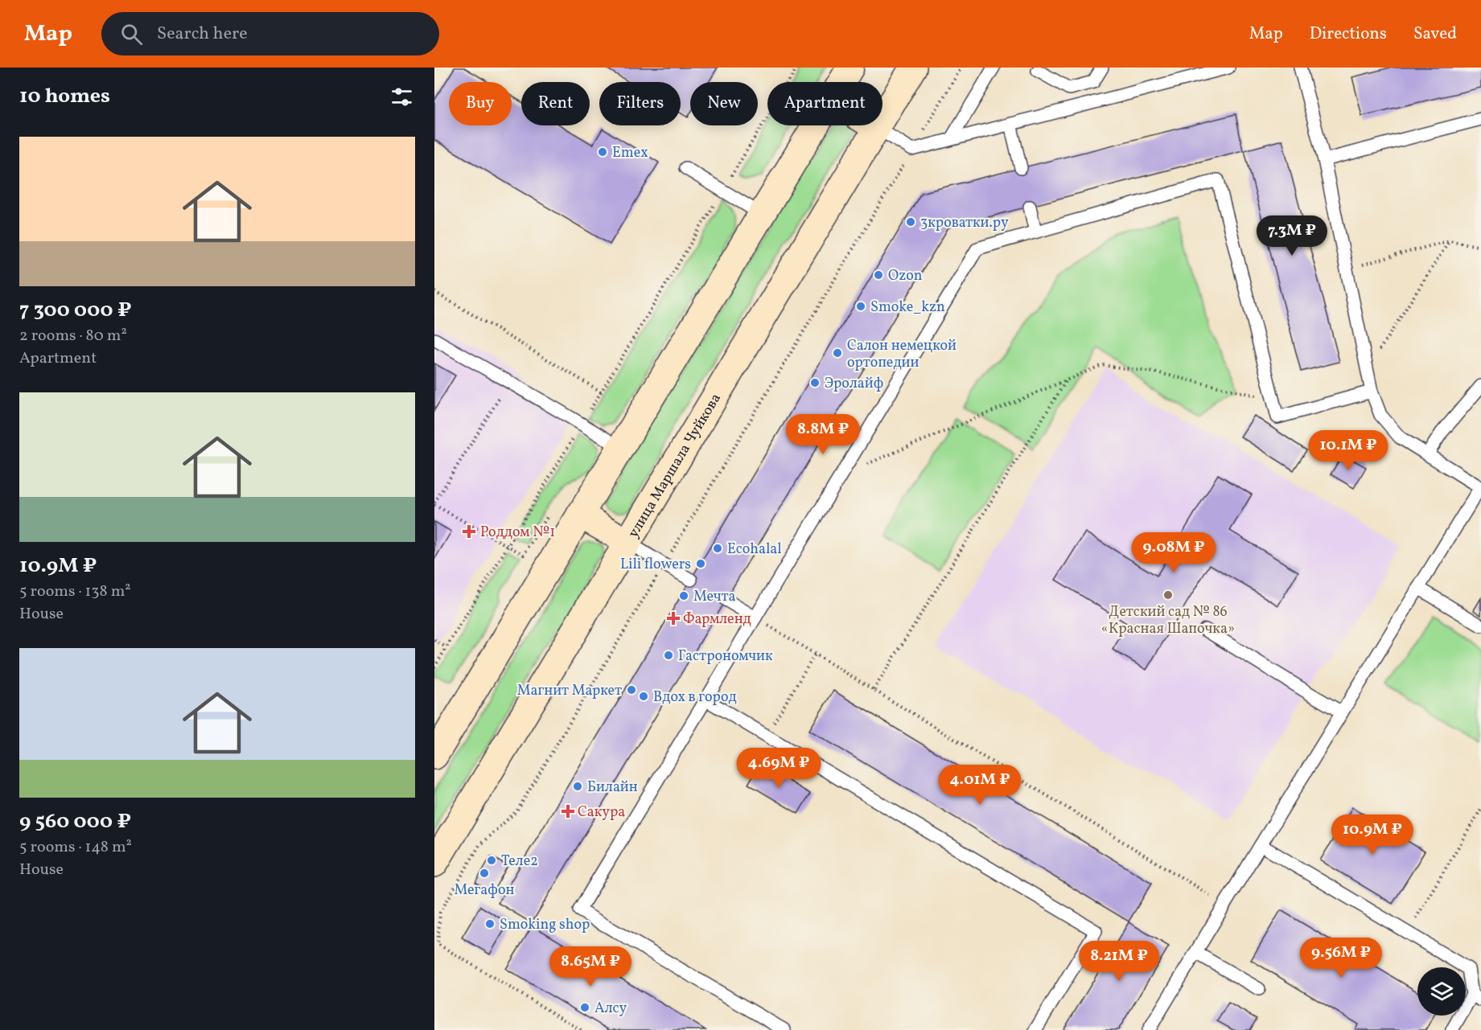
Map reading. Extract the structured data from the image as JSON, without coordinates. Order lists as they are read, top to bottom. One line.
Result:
{"streets":{"main road":["улица Маршала Чуйкова"]},"places":{"other":["Emex","3кроватки.ру","Ozon","Smoke_kzn","Салон немецкой ортопедии","Эролайф","Ecohalal","Lili flowers","Детский сад № 86 «Красная Шапочка»","Мечта","Гастрономчик","Магнит Маркет","Вдох в город","Билайн","Теле2","Мегафон","Smoking shop","Алсу"],"health":["Роддом №1","Фармленд","Сакура"]},"page":{"header":"Map","search":"Search here","nav":["Map","Directions","Saved"],"heading":"10 homes","chip":["Buy","Rent","Filters","New","Apartment"],"list":[{"name":"7 300 000 ₽","note":"2 rooms · 80 m² · Apartment"},{"name":"10.9M ₽","note":"5 rooms · 138 m² · House"},{"name":"9 560 000 ₽","note":"5 rooms · 148 m² · House"}],"price":["7.3M ₽","8.8M ₽","10.1M ₽","9.08M ₽","4.69M ₽","4.01M ₽","10.9M ₽","9.56M ₽","8.21M ₽","8.65M ₽"]}}
